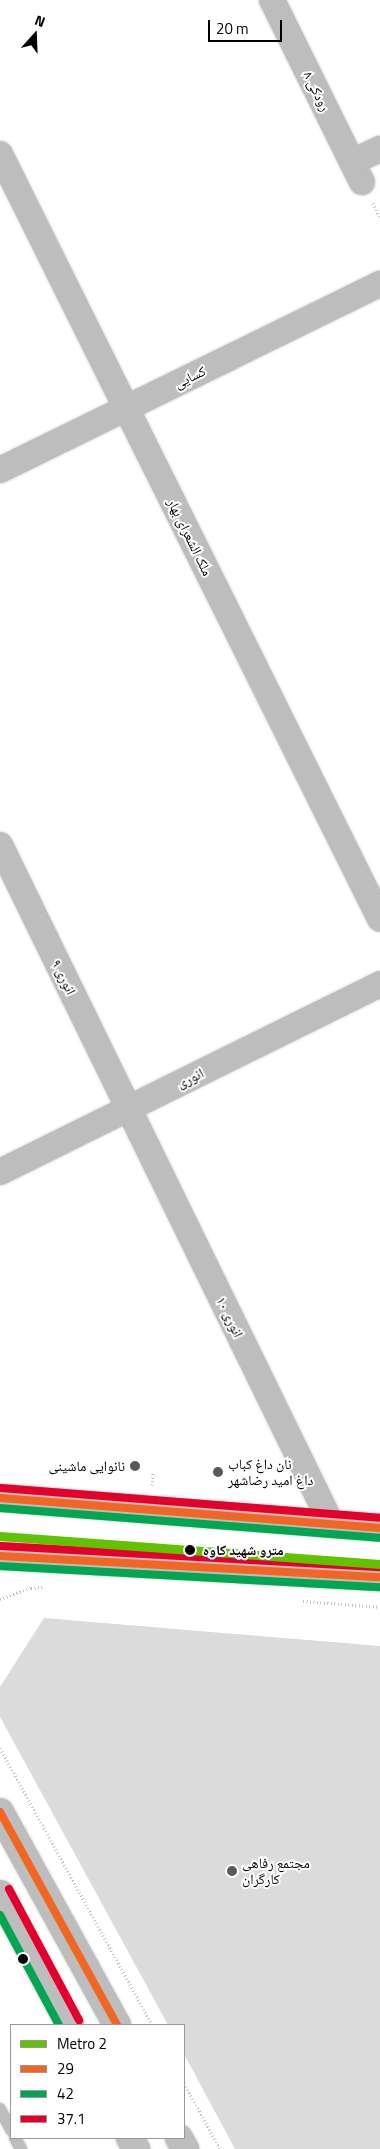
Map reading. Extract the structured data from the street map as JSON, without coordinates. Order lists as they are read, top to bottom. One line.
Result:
{"streets":{"street":["رودکی ۸","کسایی","ملک الشعرای بهار","انوری ۹","انوری","انوری ۱۰"]},"crossings":[["کسایی","ملک الشعرای بهار"],["انوری ۹","انوری"],["انوری ۹","انوری ۱۰"],["انوری","انوری ۱۰"]],"places":["نانوایی ماشینی","نان داغ کباب داغ امید رضاشهر","مترو شهید کاوه","مجتمع رفاهی کارگران"],"lines":["transit line 37.1","transit line 29","transit line 42","metro line 2"],"legend":["Metro 2","29","42","37.1"],"scale_bar":"20 m","north":"top"}
